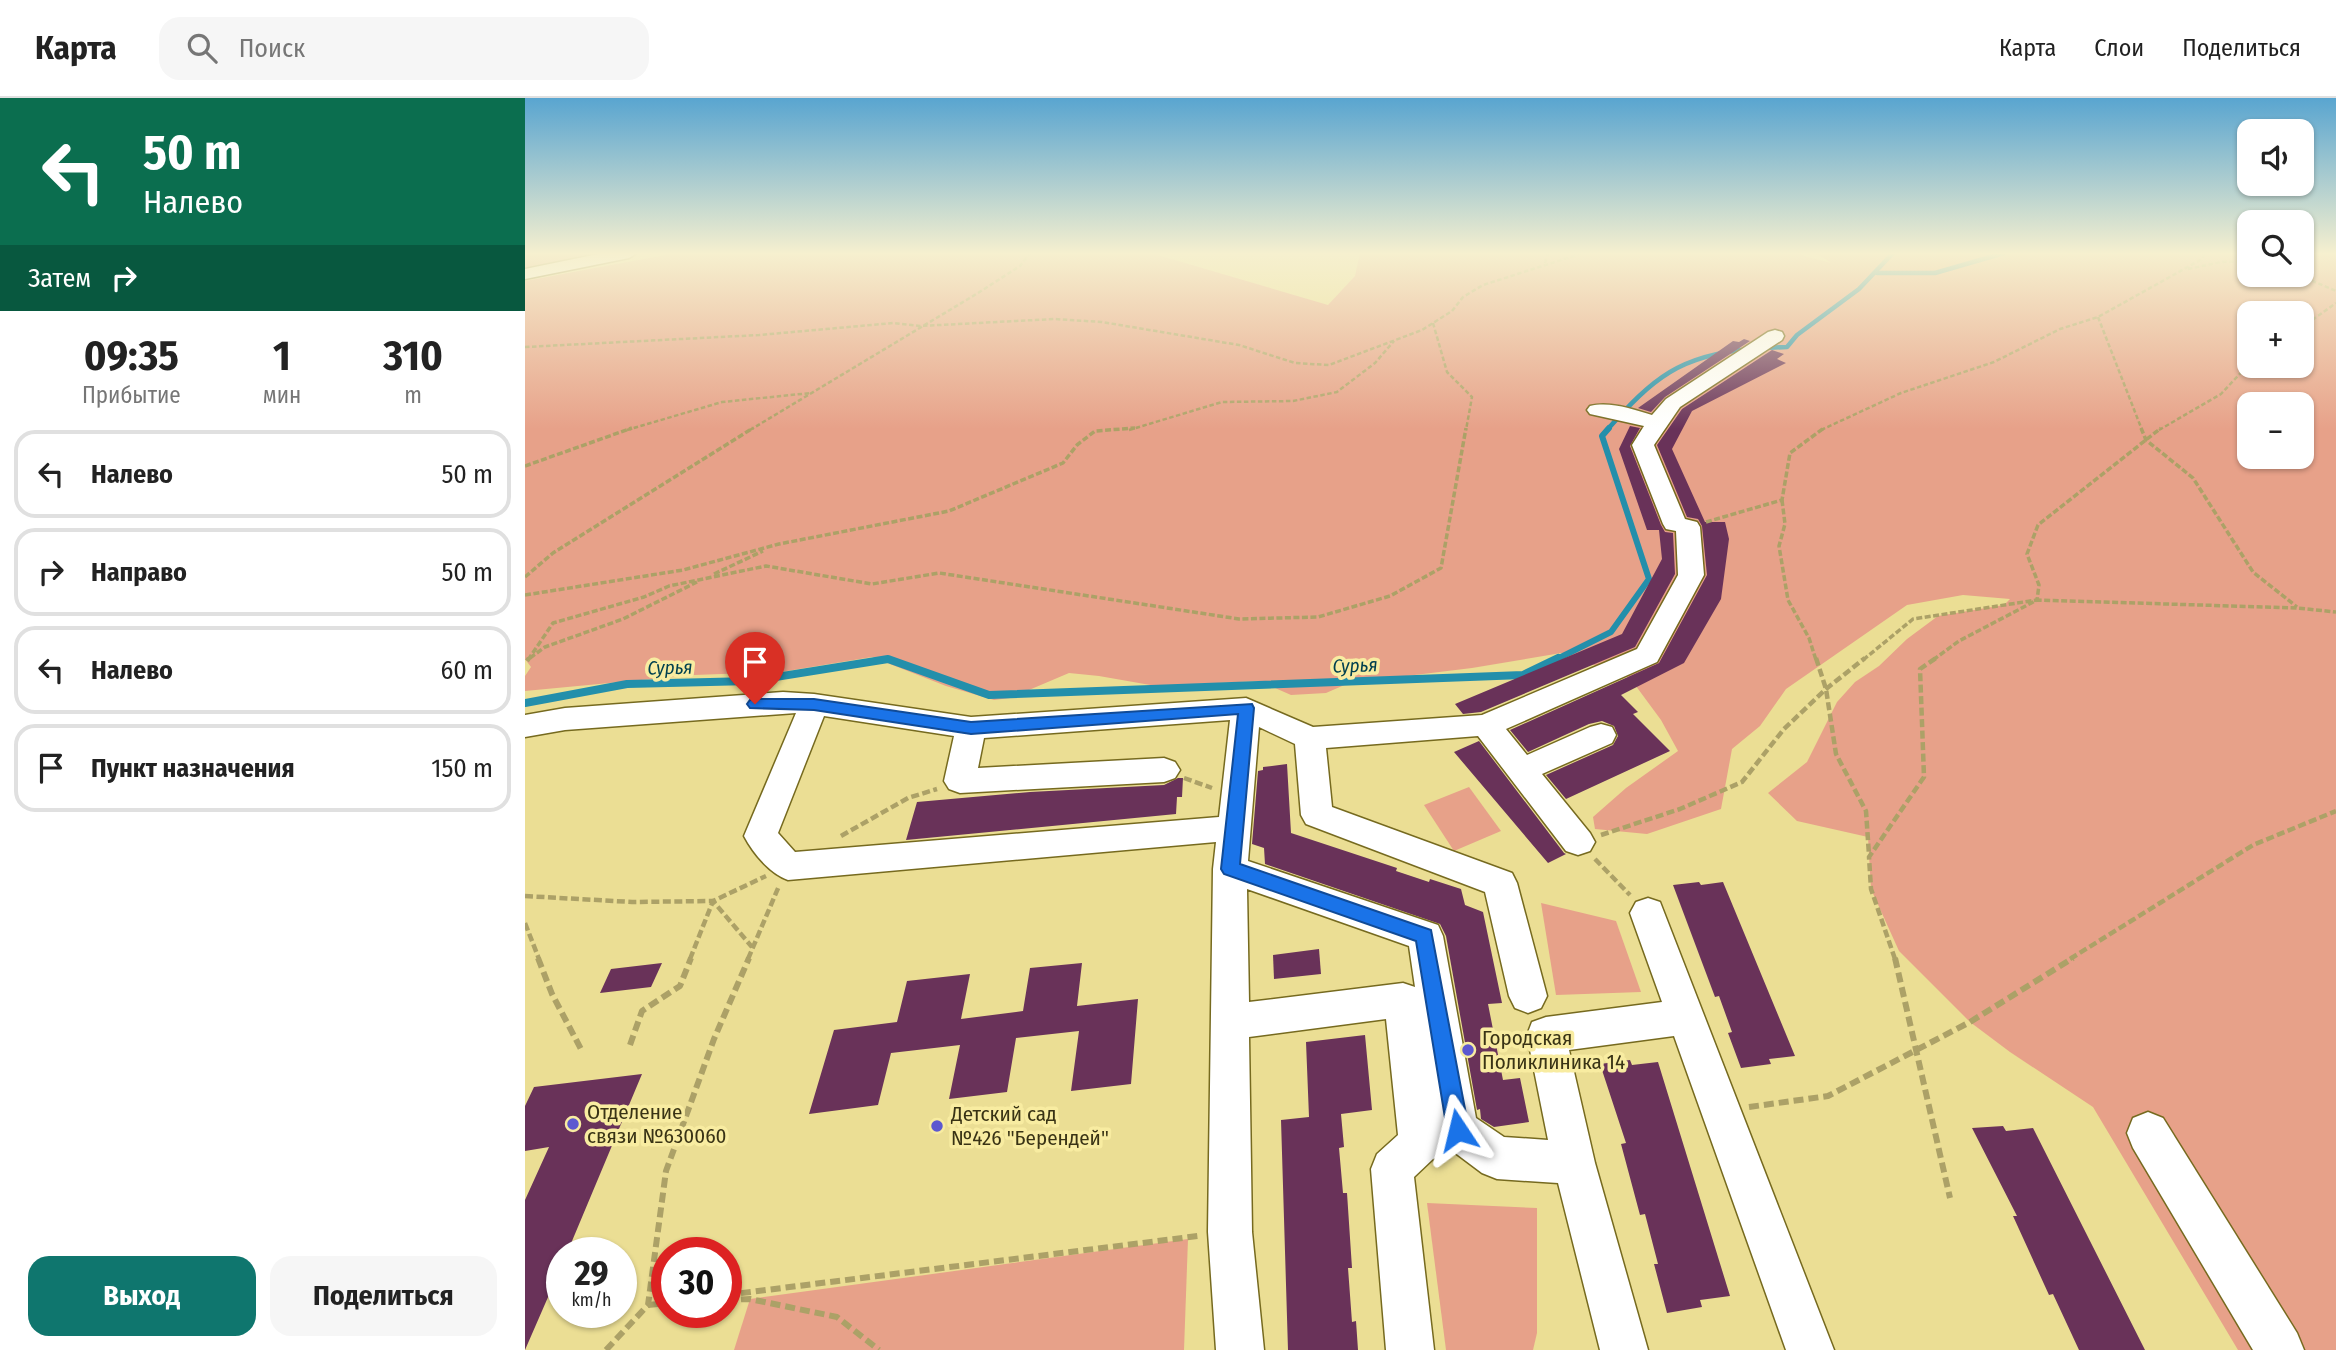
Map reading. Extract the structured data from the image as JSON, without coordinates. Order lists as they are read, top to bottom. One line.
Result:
{"water":["Сурья"],"places":["Городская Поликлиника 14","Отделение связи №630060","Детский сад №426 \"Берендей\""],"page":{"header":"Карта","search":"Поиск","nav":["Карта","Слои","Поделиться"],"turn":["50 m","Налево"],"map_buttons":["+","−"],"then":"Затем","eta":["09:35","Прибытие","1","мин","310","m"],"list":[{"name":"Налево","value":"50 m"},{"name":"Направо","value":"50 m"},{"name":"Налево","value":"60 m"},{"name":"Пункт назначения","value":"150 m"}],"speed":"29 km/h","limit":"30","buttons":["Выход","Поделиться"]}}
